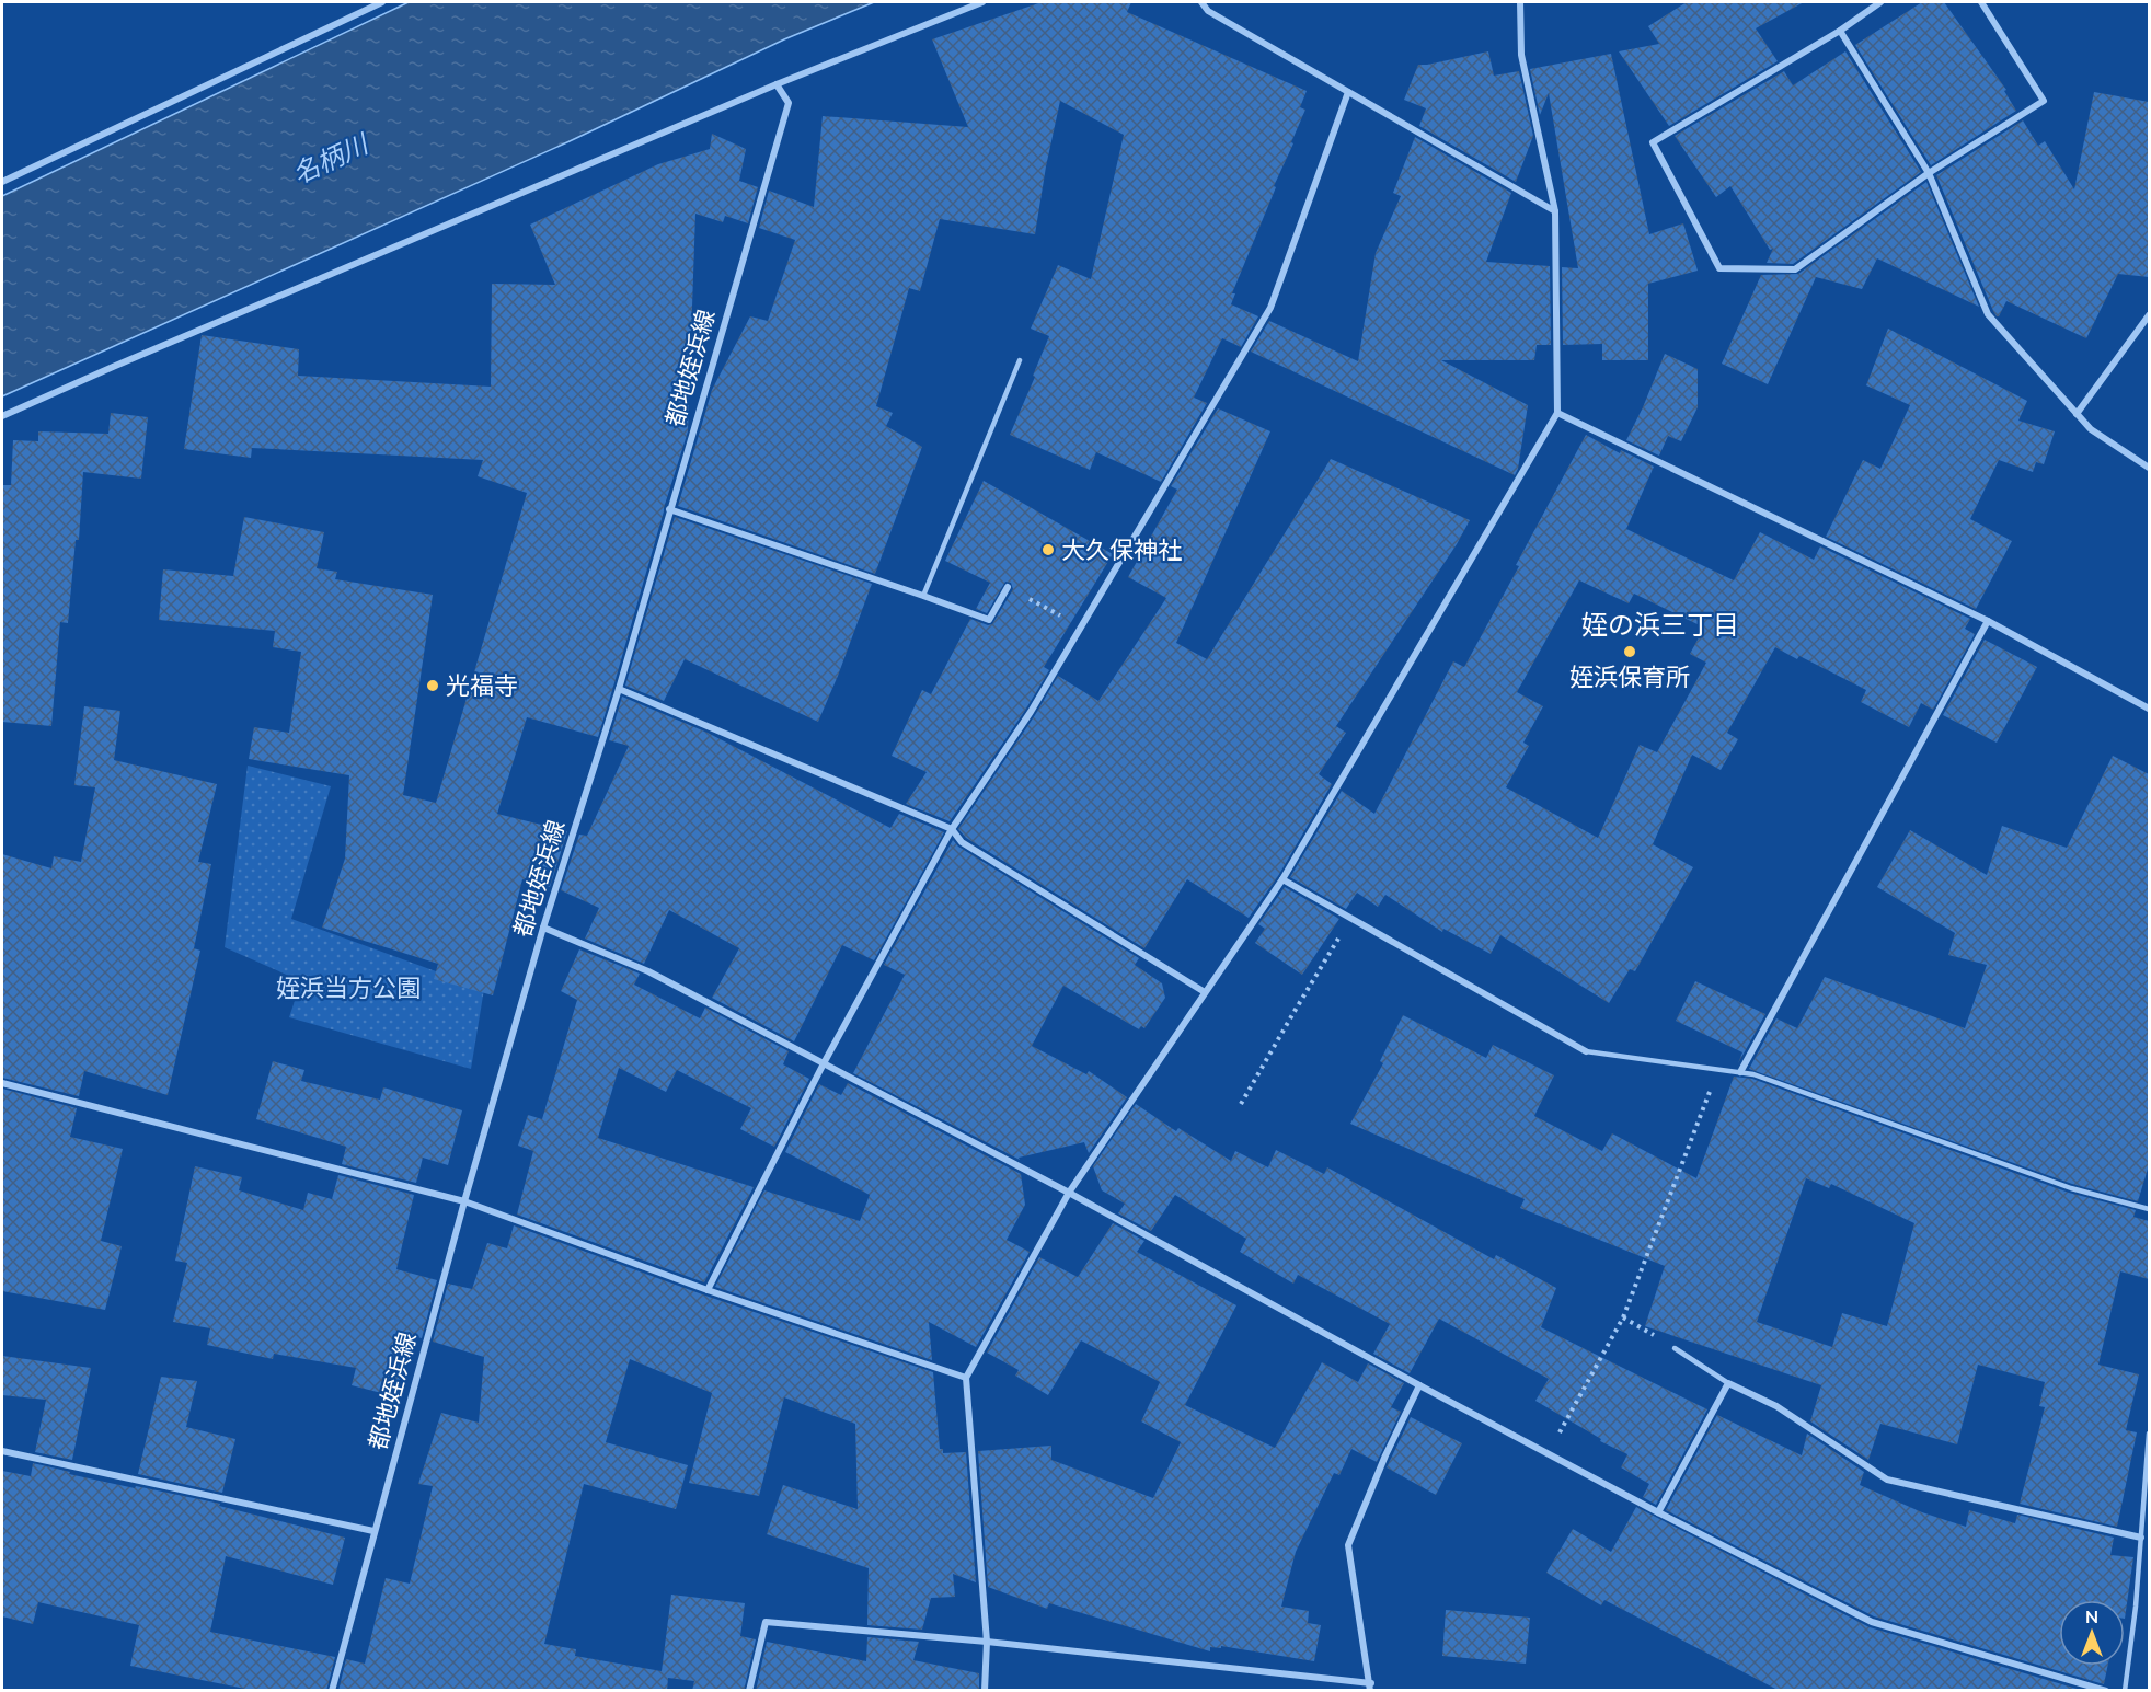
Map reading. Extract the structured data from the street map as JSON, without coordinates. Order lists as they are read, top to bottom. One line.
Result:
{"streets":{"street":["都地姪浜線"]},"districts":["姪の浜三丁目"],"water":["名柄川"],"parks":["姪浜当方公園"],"places":["大久保神社","姪浜保育所","光福寺"],"north":"top"}
